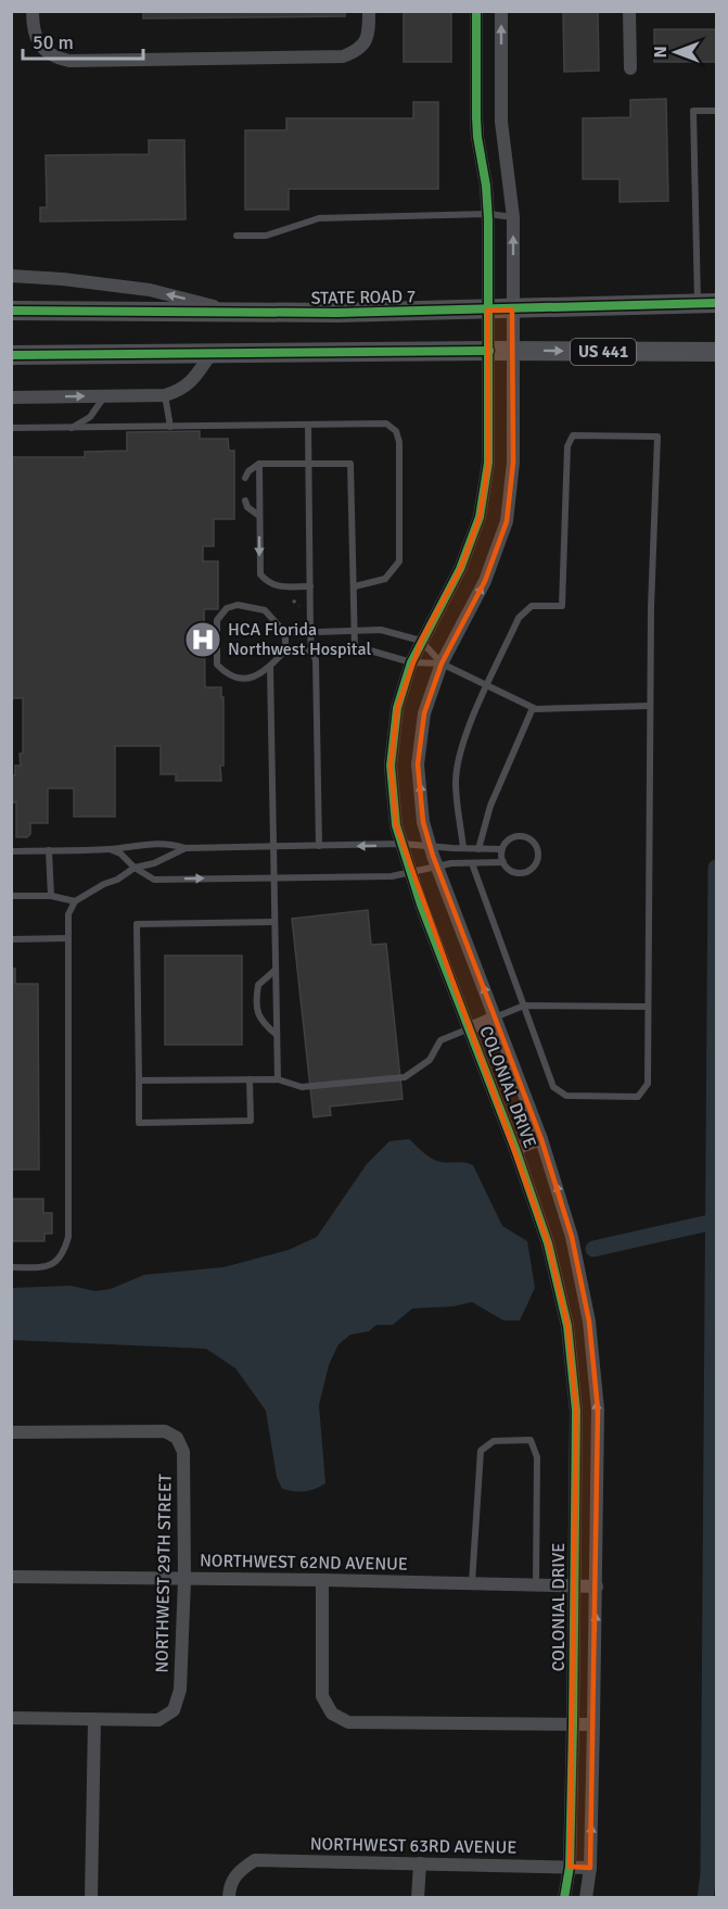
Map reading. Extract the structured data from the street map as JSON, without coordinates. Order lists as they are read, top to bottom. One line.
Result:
{"streets":{"main road":["STATE ROAD 7","US 441"],"street":["COLONIAL DRIVE","NORTHWEST 62ND AVENUE","NORTHWEST 29TH STREET","NORTHWEST 63RD AVENUE"]},"crossings":[["STATE ROAD 7","COLONIAL DRIVE"],["US 441","COLONIAL DRIVE"],["COLONIAL DRIVE","NORTHWEST 62ND AVENUE"],["COLONIAL DRIVE","NORTHWEST 63RD AVENUE"],["NORTHWEST 62ND AVENUE","NORTHWEST 29TH STREET"]],"places":{"hospital":["HCA Florida Northwest Hospital"]},"scale_bar":"50 m","north":"left"}
